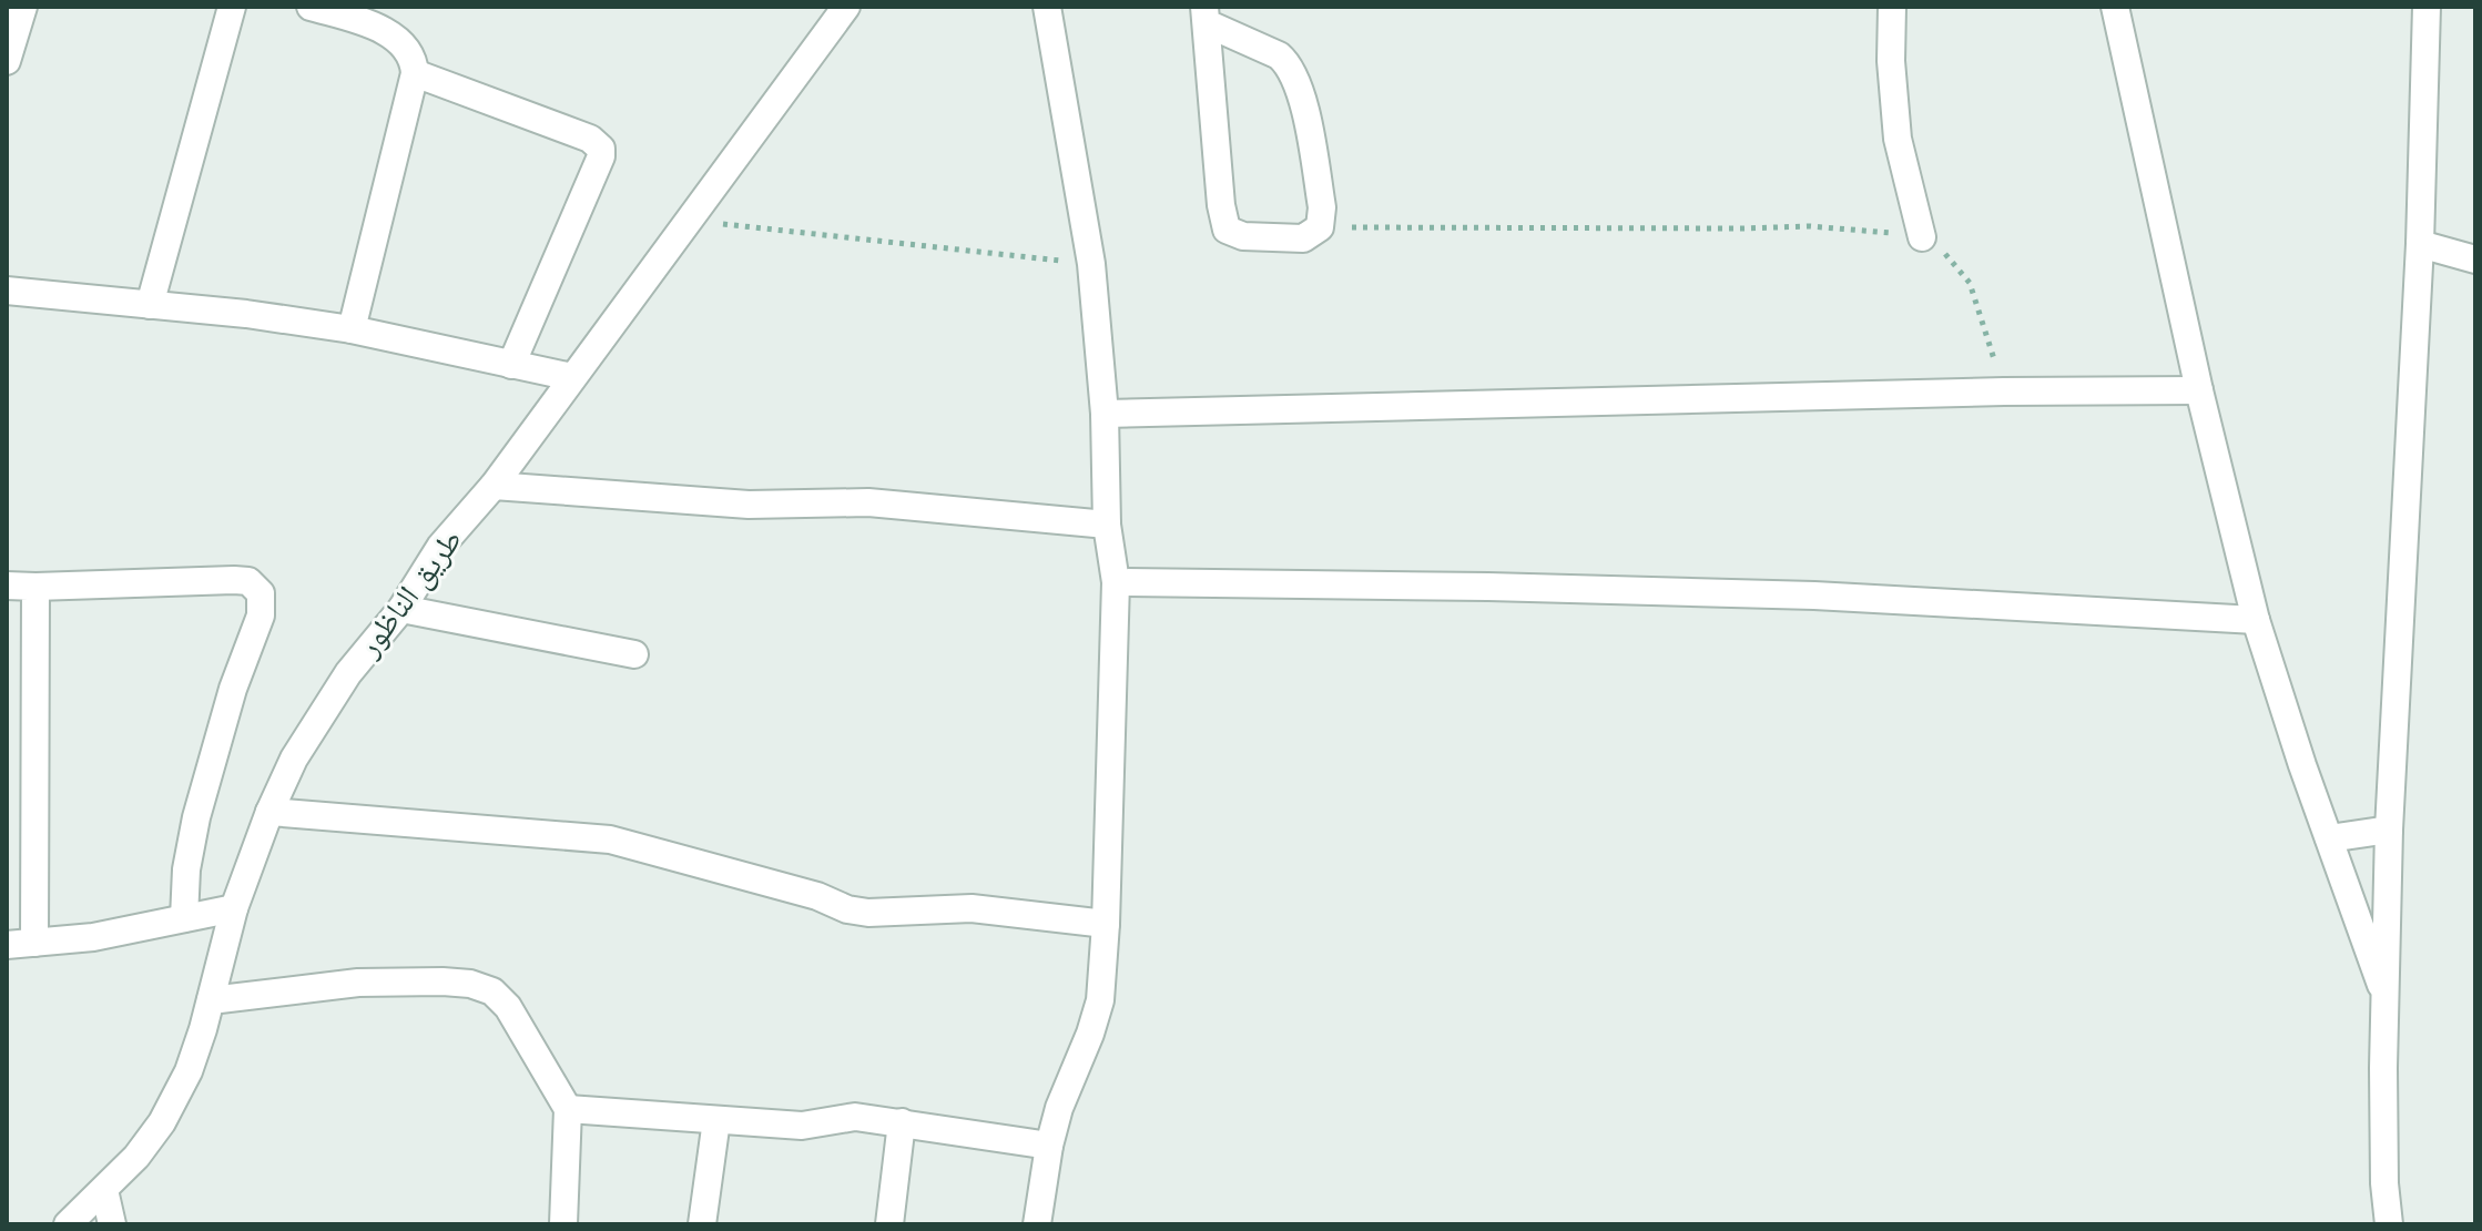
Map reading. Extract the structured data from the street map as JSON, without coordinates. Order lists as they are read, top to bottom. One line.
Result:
{"streets":{"street":["طريق الناظور"]}}
